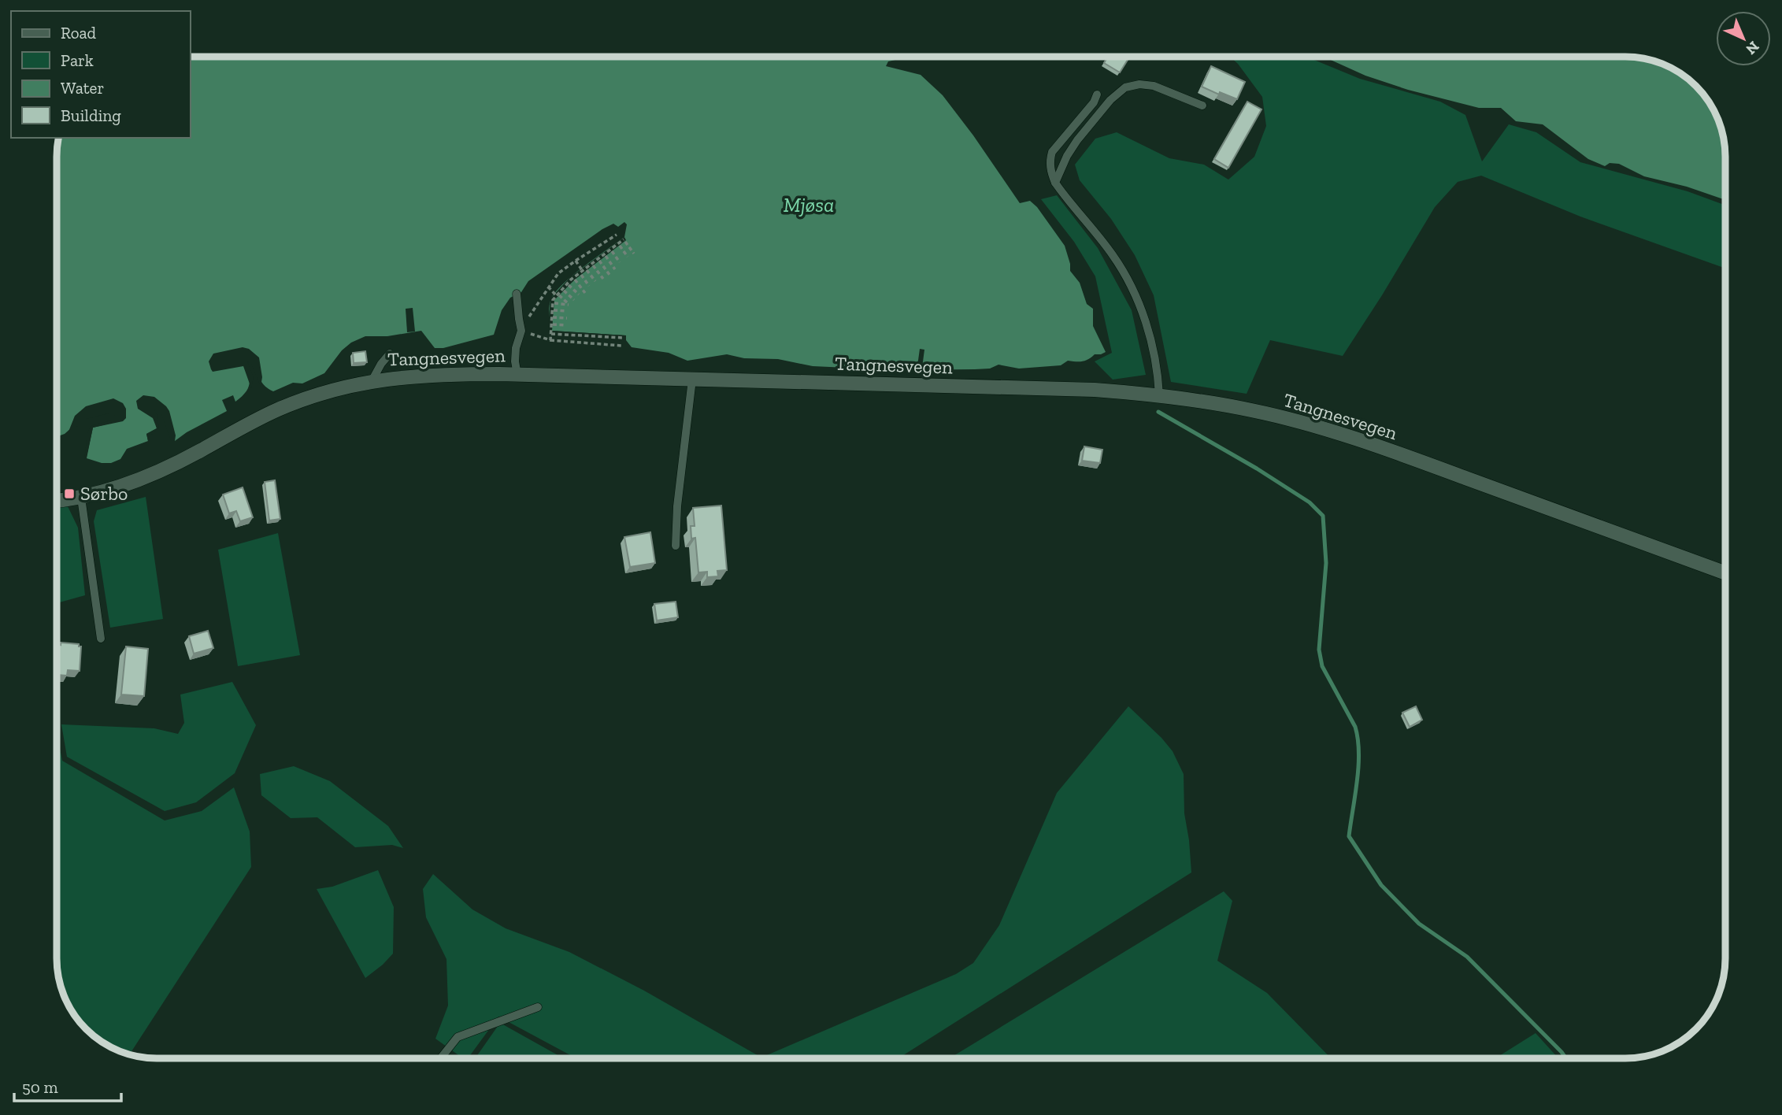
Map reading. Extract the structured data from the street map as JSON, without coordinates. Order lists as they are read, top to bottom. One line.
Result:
{"streets":{"main road":["Tangnesvegen"]},"water":["Mjøsa"],"places":{"transit":["Sørbo"]},"legend":["Road","Park","Water","Building"],"scale_bar":"50 m","north":"bottom right"}
